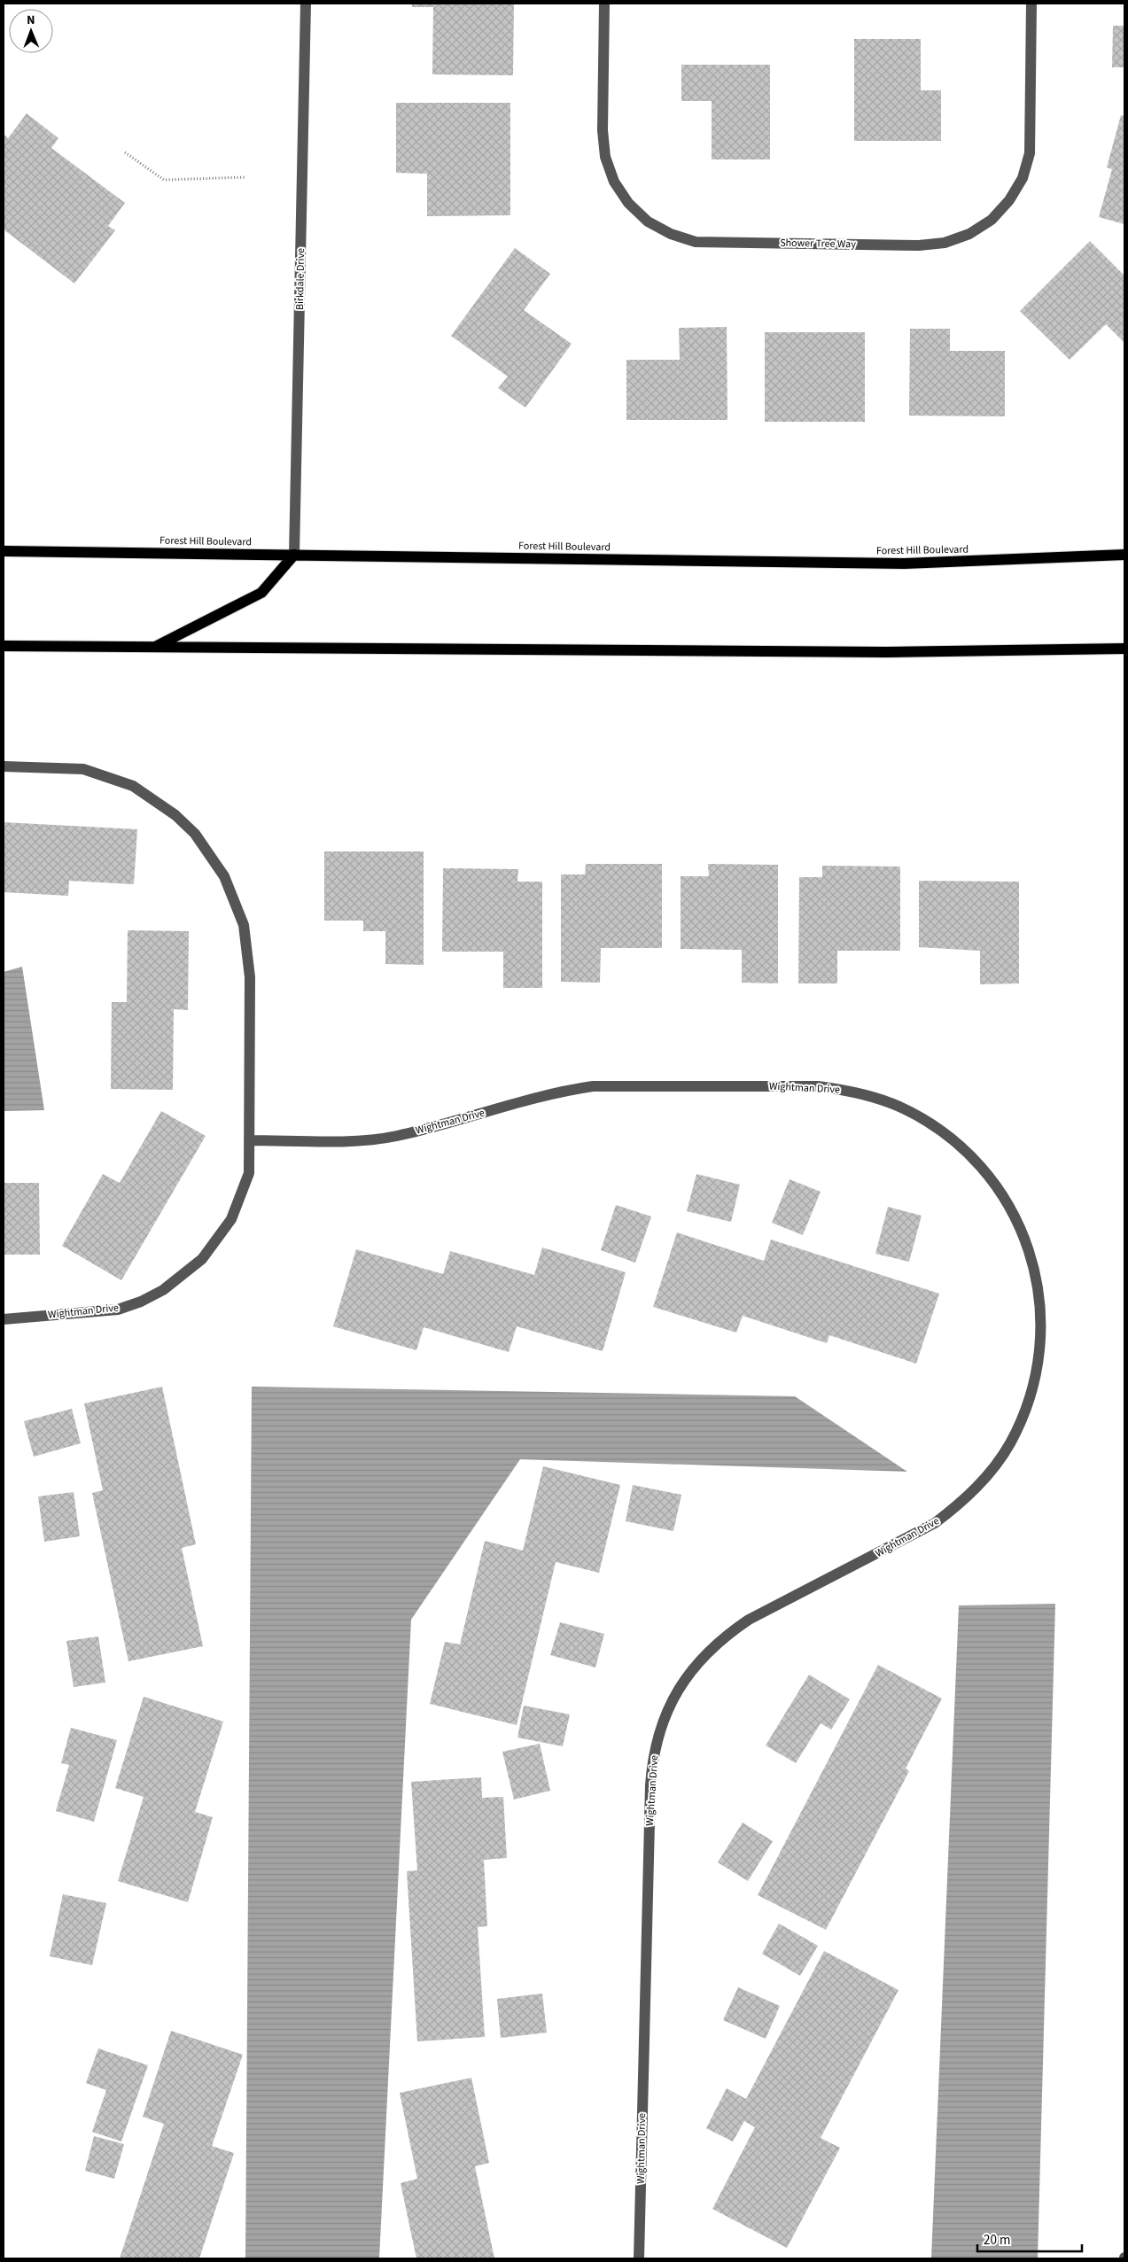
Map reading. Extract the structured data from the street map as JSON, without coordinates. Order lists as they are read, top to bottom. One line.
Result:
{"streets":{"main road":["Forest Hill Boulevard"],"street":["Shower Tree Way","Birkdale Drive","Wightman Drive"]},"crossings":[["Birkdale Drive","Forest Hill Boulevard"]],"scale_bar":"20 m","north":"top"}
